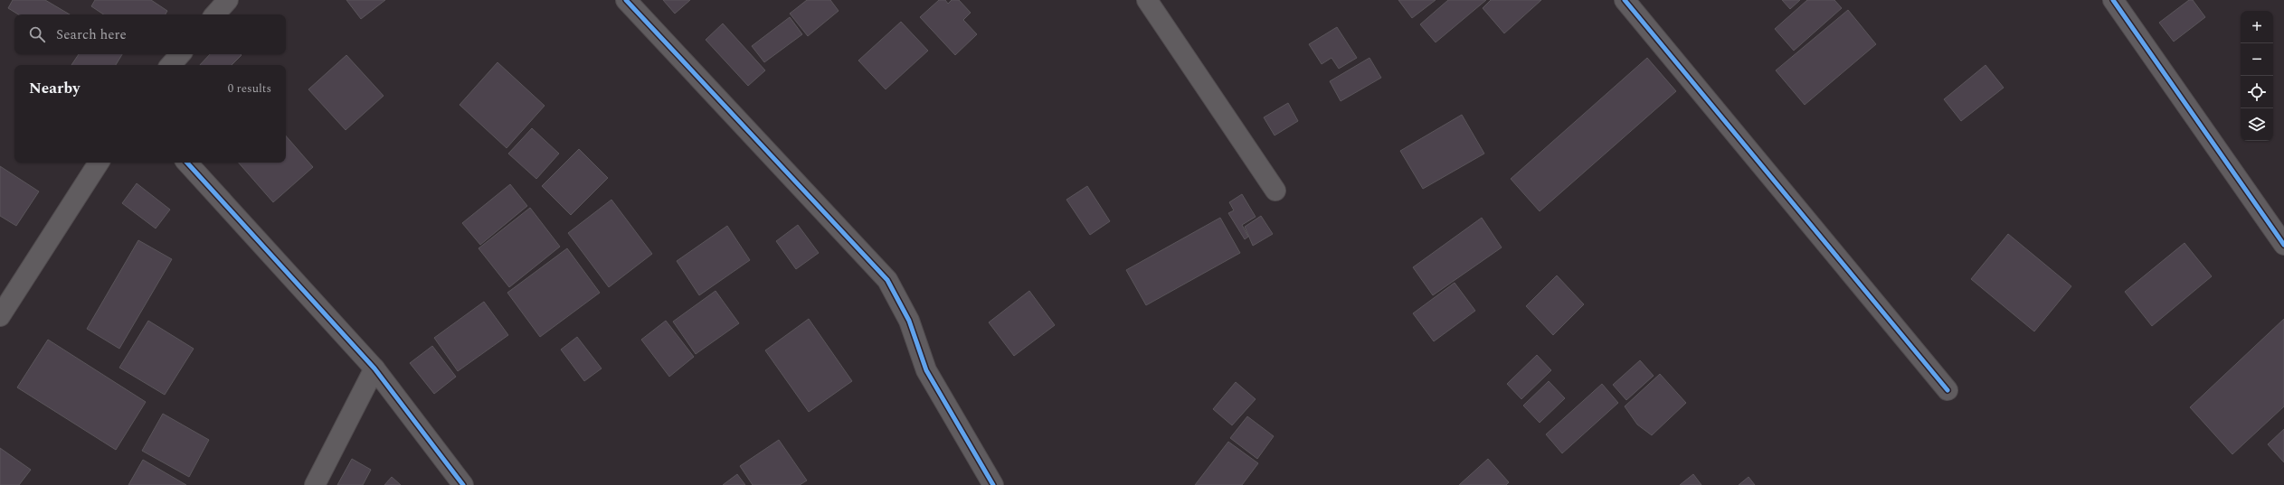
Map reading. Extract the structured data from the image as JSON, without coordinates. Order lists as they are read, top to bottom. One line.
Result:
{"page":{"map_buttons":["+","−"],"search":"Search here","heading":["Nearby","0 results"]}}
